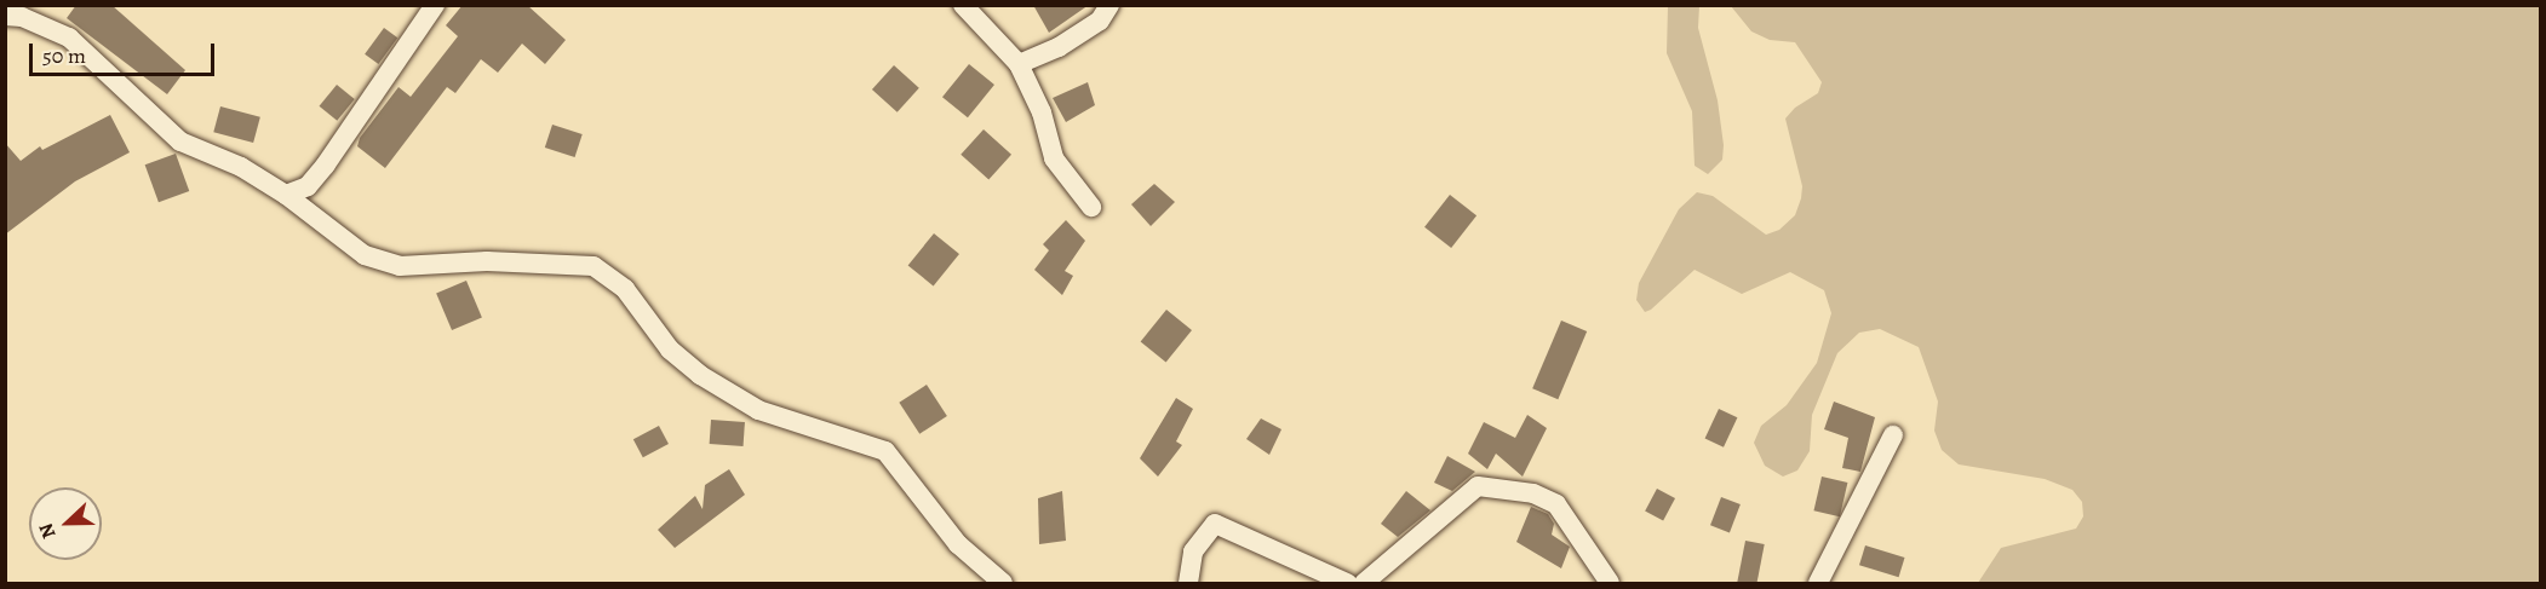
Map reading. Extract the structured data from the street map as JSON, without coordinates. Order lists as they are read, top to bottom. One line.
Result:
{"scale_bar":"50 m","north":"left"}
